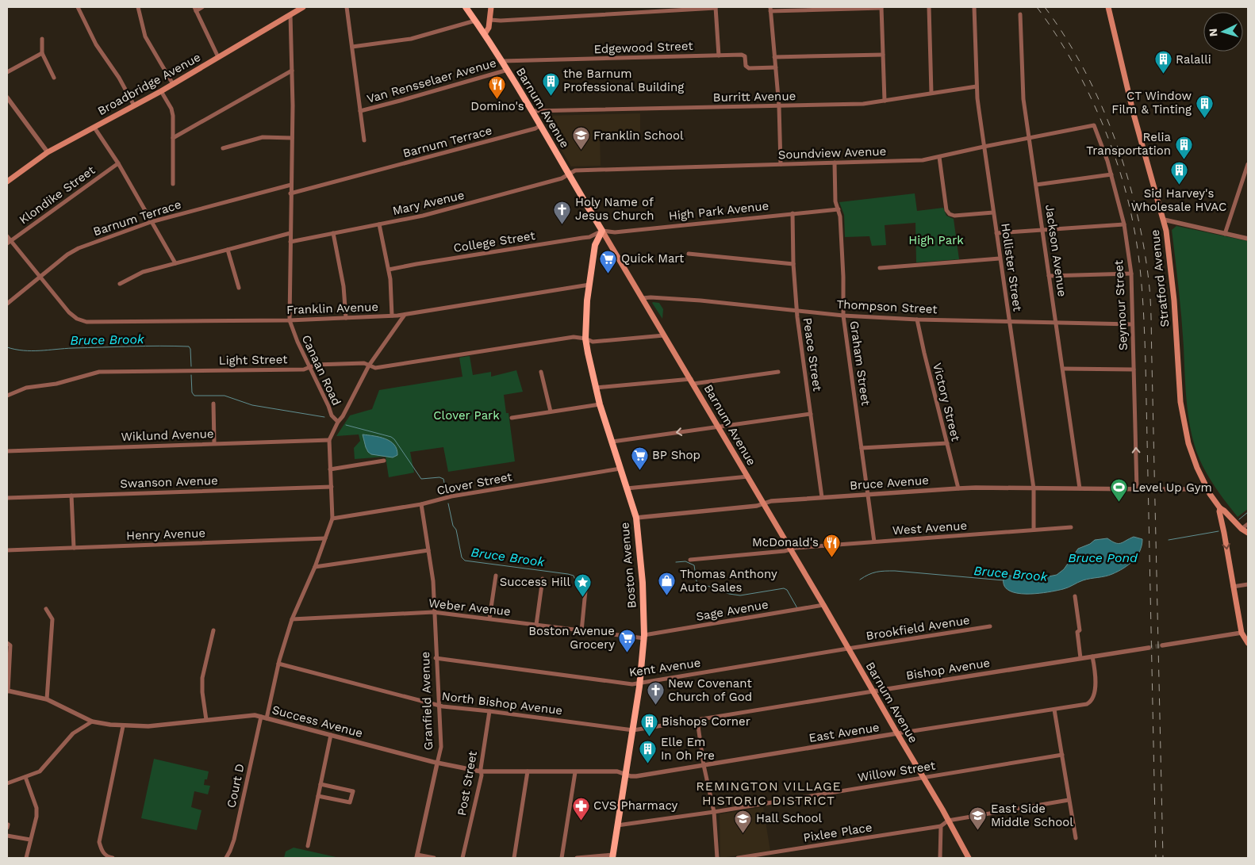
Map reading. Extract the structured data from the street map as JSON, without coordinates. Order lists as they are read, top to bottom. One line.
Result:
{"streets":{"main road":["Broadbridge Avenue","Barnum Avenue","Stratford Avenue","Boston Avenue"],"street":["Edgewood Street","Van Rensselaer Avenue","Burritt Avenue","Barnum Terrace","Soundview Avenue","Klondike Street","Mary Avenue","High Park Avenue","College Street","Jackson Avenue","Hollister Street","Seymour Street","Thompson Street","Franklin Avenue","Peace Street","Light Street","Graham Street","Canaan Road","Victory Street","Wiklund Avenue","Swanson Avenue","Bruce Avenue","Clover Street","West Avenue","Henry Avenue","Weber Avenue","Sage Avenue","Brookfield Avenue","Kent Avenue","Bishop Avenue","Granfield Avenue","North Bishop Avenue","Success Avenue","East Avenue","Willow Street","Post Street","Court D","Pixlee Place"]},"crossings":[["Edgewood Street","Barnum Avenue"],["Van Rensselaer Avenue","Barnum Avenue"],["Broadbridge Avenue","Canaan Road"],["Burritt Avenue","Barnum Avenue"],["Burritt Avenue","Hollister Street"],["Barnum Avenue","Barnum Terrace"],["Barnum Avenue","Soundview Avenue"],["Barnum Avenue","Mary Avenue"],["Barnum Avenue","High Park Avenue"],["Barnum Avenue","College Street"],["Barnum Avenue","Thompson Street"],["Barnum Avenue","Light Street"],["Barnum Avenue","Bruce Avenue"],["Barnum Avenue","West Avenue"],["Barnum Avenue","Boston Avenue"],["Barnum Avenue","Sage Avenue"],["Barnum Avenue","Brookfield Avenue"],["Barnum Avenue","Kent Avenue"],["Barnum Avenue","Bishop Avenue"],["Barnum Avenue","East Avenue"],["Barnum Avenue","Willow Street"],["Barnum Terrace","Franklin Avenue"],["Barnum Terrace","Canaan Road"],["Soundview Avenue","Mary Avenue"],["Soundview Avenue","Jackson Avenue"],["Soundview Avenue","Hollister Street"],["Soundview Avenue","Seymour Street"],["Soundview Avenue","Graham Street"],["Mary Avenue","Canaan Road"],["High Park Avenue","College Street"],["High Park Avenue","Peace Street"],["High Park Avenue","Graham Street"],["High Park Avenue","Boston Avenue"],["College Street","Boston Avenue"],["Jackson Avenue","Thompson Street"],["Jackson Avenue","Bruce Avenue"],["Hollister Street","Thompson Street"],["Hollister Street","Bruce Avenue"],["Hollister Street","West Avenue"],["Seymour Street","Thompson Street"],["Seymour Street","Bruce Avenue"],["Thompson Street","Peace Street"],["Thompson Street","Graham Street"],["Thompson Street","Victory Street"],["Franklin Avenue","Canaan Road"],["Franklin Avenue","Boston Avenue"],["Peace Street","Bruce Avenue"],["Light Street","Canaan Road"],["Light Street","Boston Avenue"],["Graham Street","Bruce Avenue"],["Graham Street","West Avenue"],["Canaan Road","Wiklund Avenue"],["Canaan Road","Swanson Avenue"],["Canaan Road","Clover Street"],["Canaan Road","Henry Avenue"],["Canaan Road","Weber Avenue"],["Canaan Road","North Bishop Avenue"],["Canaan Road","Success Avenue"],["Victory Street","Bruce Avenue"],["Bruce Avenue","Boston Avenue"],["Clover Street","Boston Avenue"],["Clover Street","Granfield Avenue"],["Boston Avenue","Weber Avenue"],["Boston Avenue","Sage Avenue"],["Boston Avenue","Kent Avenue"],["Boston Avenue","Bishop Avenue"],["Boston Avenue","North Bishop Avenue"],["Boston Avenue","Success Avenue"],["Boston Avenue","East Avenue"],["Boston Avenue","Willow Street"],["Weber Avenue","Sage Avenue"],["Weber Avenue","Granfield Avenue"],["Brookfield Avenue","Kent Avenue"],["Kent Avenue","Granfield Avenue"],["Bishop Avenue","North Bishop Avenue"],["Bishop Avenue","East Avenue"],["Granfield Avenue","North Bishop Avenue"],["Granfield Avenue","Success Avenue"],["North Bishop Avenue","Post Street"],["Success Avenue","East Avenue"],["Success Avenue","Post Street"],["Success Avenue","Court D"]],"districts":["REMINGTON VILLAGE HISTORIC DISTRICT"],"water":["Bruce Brook","Bruce Pond"],"parks":["High Park","Clover Park"],"places":{"building":["Ralalli","the Barnum Professional Building","CT Window Film & Tinting","Relia Transportation","Sid Harvey's Wholesale HVAC","Bishops Corner","Elle Em In Oh Pre"],"restaurant":["Domino's","McDonald's"],"school or university":["Franklin School","East Side Middle School","Hall School"],"church":["Holy Name of Jesus Church","New Covenant Church of God"],"supermarket":["Quick Mart","BP Shop","Boston Avenue Grocery"],"sports":["Level Up Gym"],"shop":["Thomas Anthony Auto Sales"],"place":["Success Hill"],"pharmacy":["CVS Pharmacy"]},"north":"left"}
